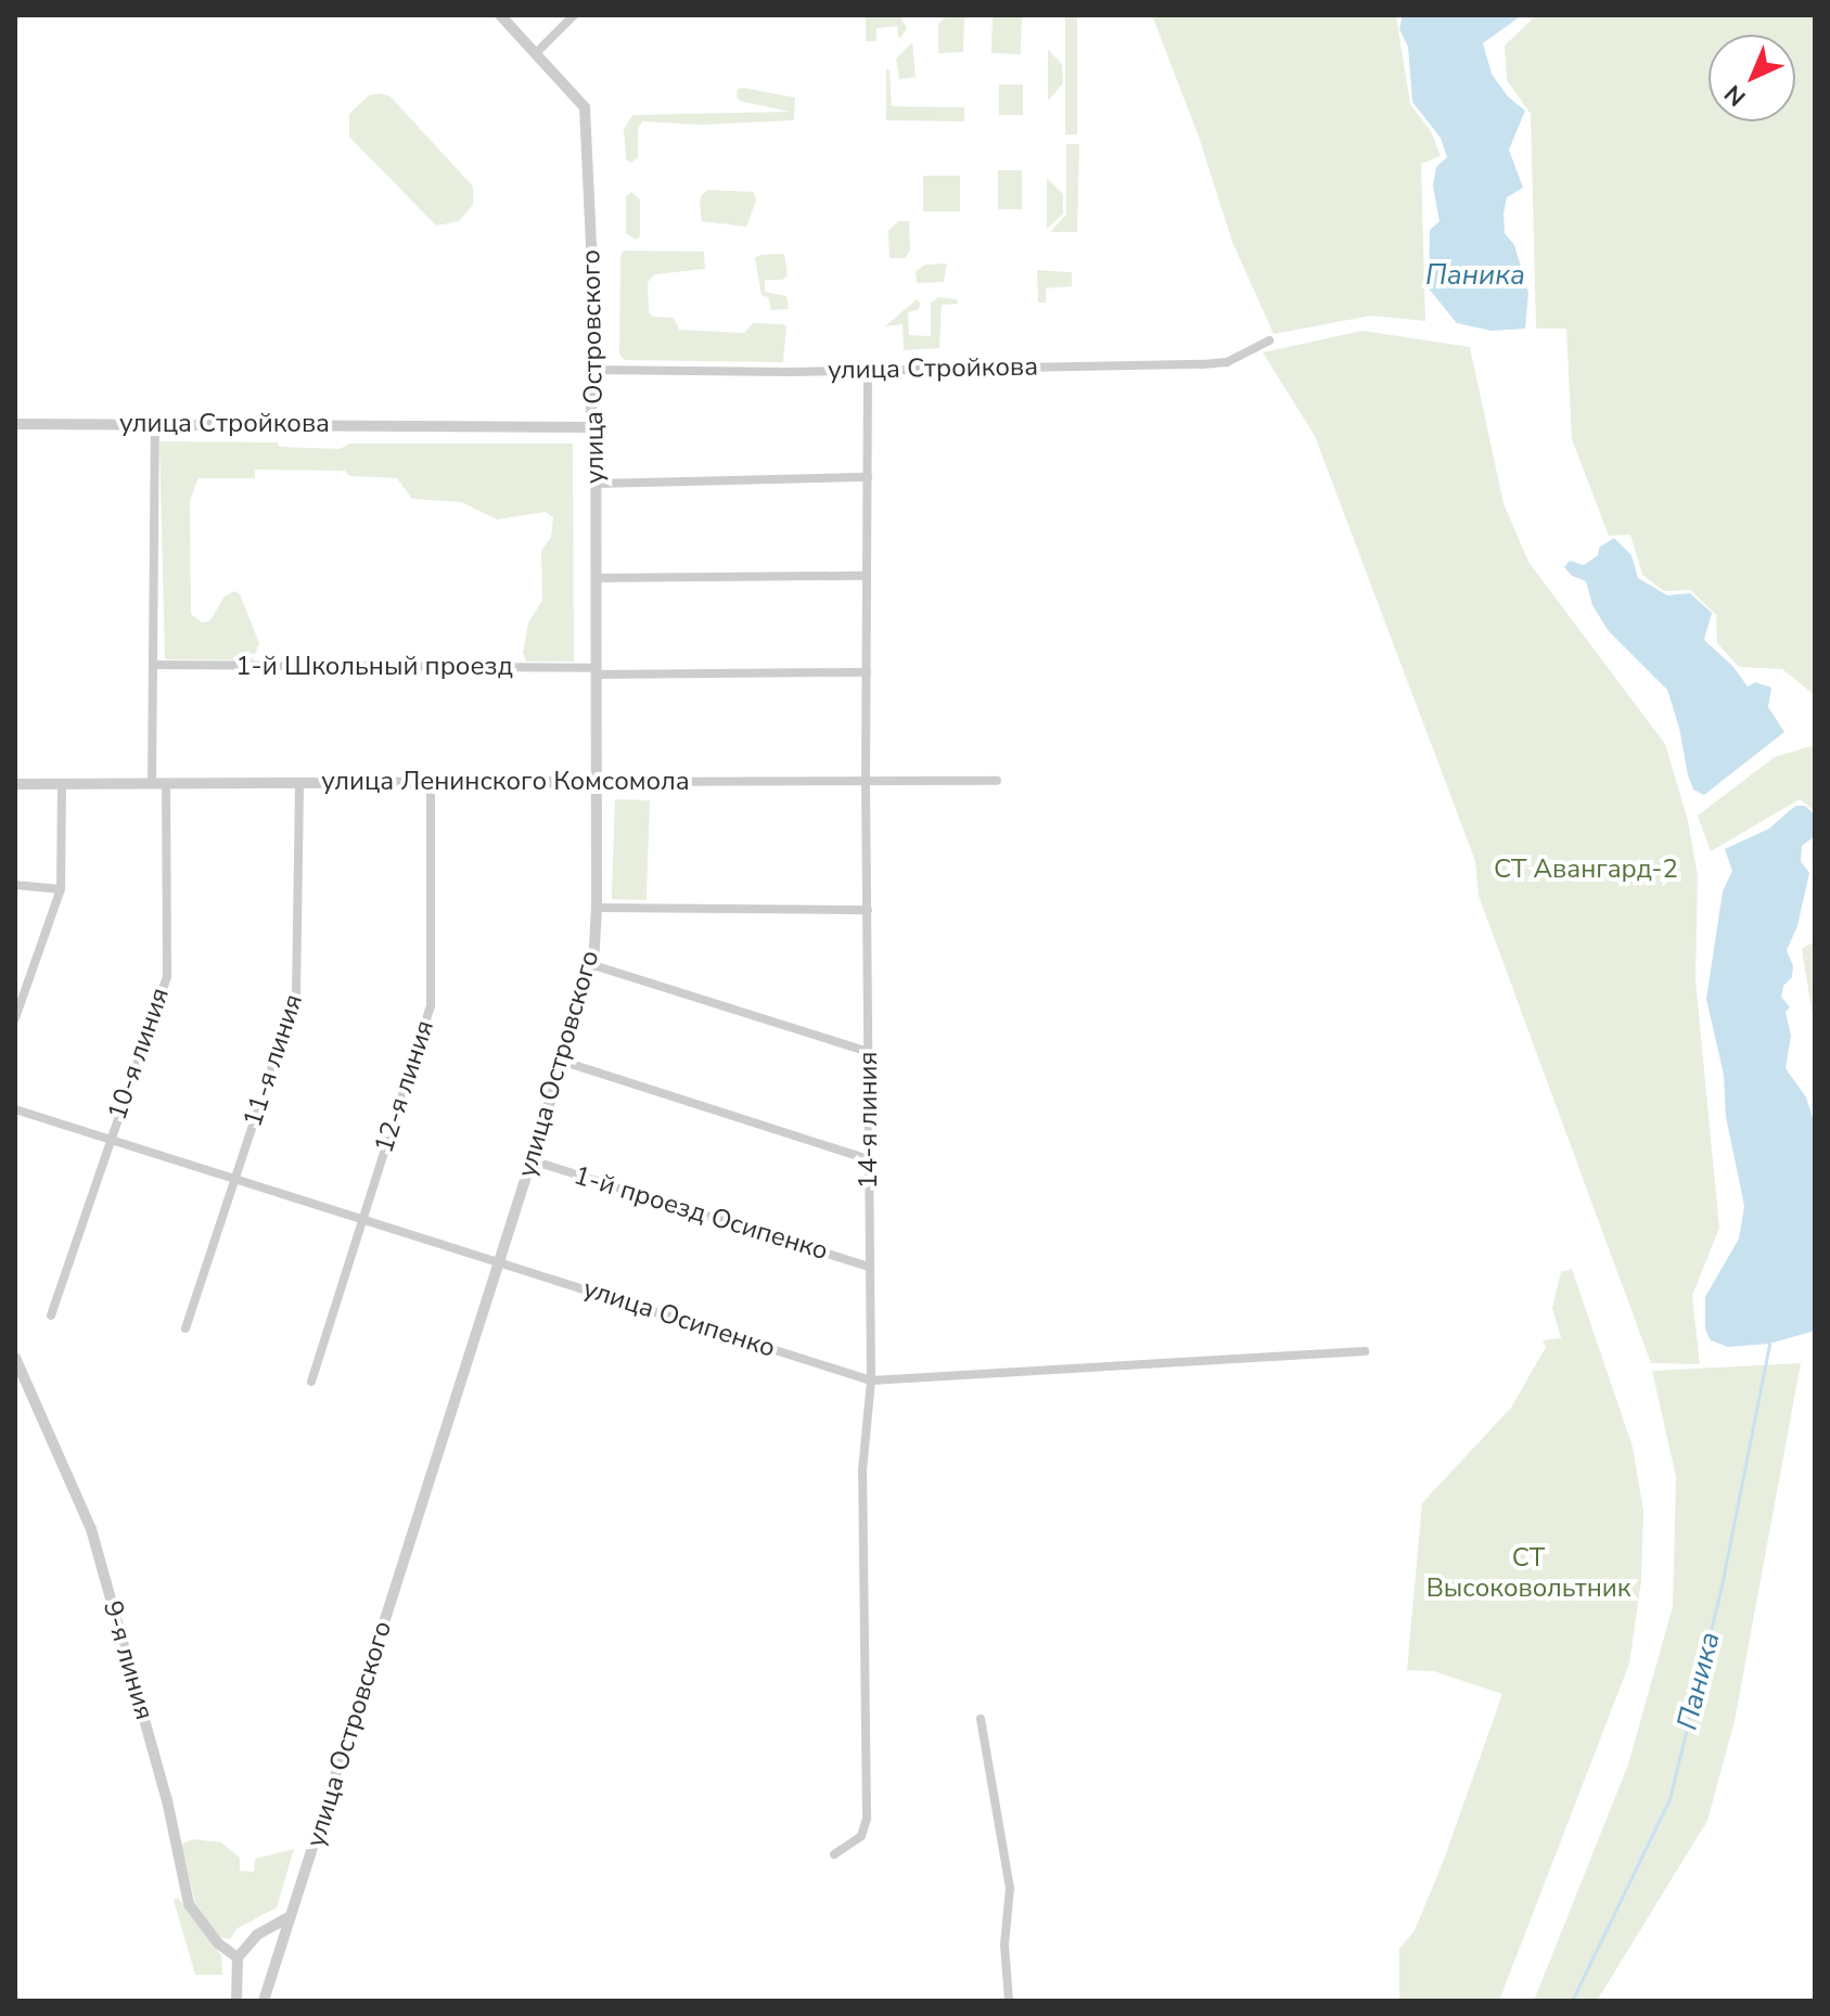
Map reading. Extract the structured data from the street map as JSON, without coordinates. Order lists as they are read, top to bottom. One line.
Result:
{"streets":{"street":["улица Островского","улица Стройкова","1-й Школьный проезд","улица Ленинского Комсомола","10-я линия","11-я линия","12-я линия","14-я линия","1-й проезд Осипенко","улица Осипенко","9-я линия"]},"crossings":[["улица Островского","улица Стройкова"],["улица Островского","1-й Школьный проезд"],["улица Островского","улица Ленинского Комсомола"],["улица Островского","1-й проезд Осипенко"],["улица Островского","улица Осипенко"],["улица Стройкова","14-я линия"],["1-й Школьный проезд","14-я линия"],["улица Ленинского Комсомола","10-я линия"],["улица Ленинского Комсомола","11-я линия"],["улица Ленинского Комсомола","12-я линия"],["улица Ленинского Комсомола","14-я линия"],["10-я линия","улица Осипенко"],["11-я линия","улица Осипенко"],["12-я линия","улица Осипенко"],["14-я линия","1-й проезд Осипенко"],["14-я линия","улица Осипенко"]],"water":["Паника"],"parks":["СТ Авангард-2","СТ Высоковольтник"],"north":"bottom left"}
